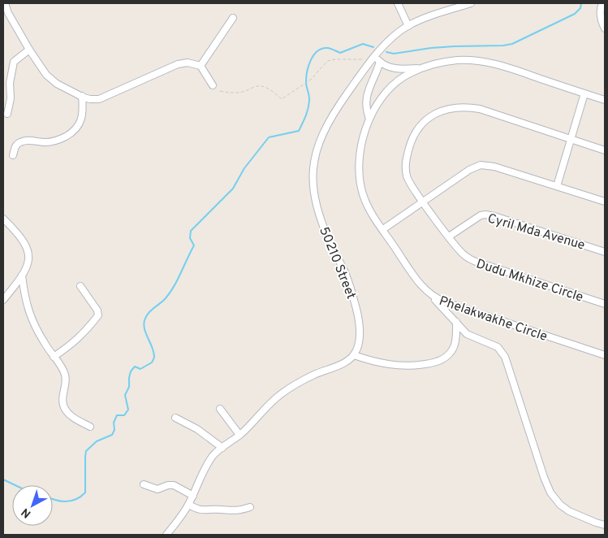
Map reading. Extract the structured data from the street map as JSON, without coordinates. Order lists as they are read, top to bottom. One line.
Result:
{"streets":{"street":["Cyril Mda Avenue","50210 Street","Dudu Mkhize Circle","Phelakwakhe Circle"]},"crossings":[["Cyril Mda Avenue","Dudu Mkhize Circle"]],"north":"bottom left"}
